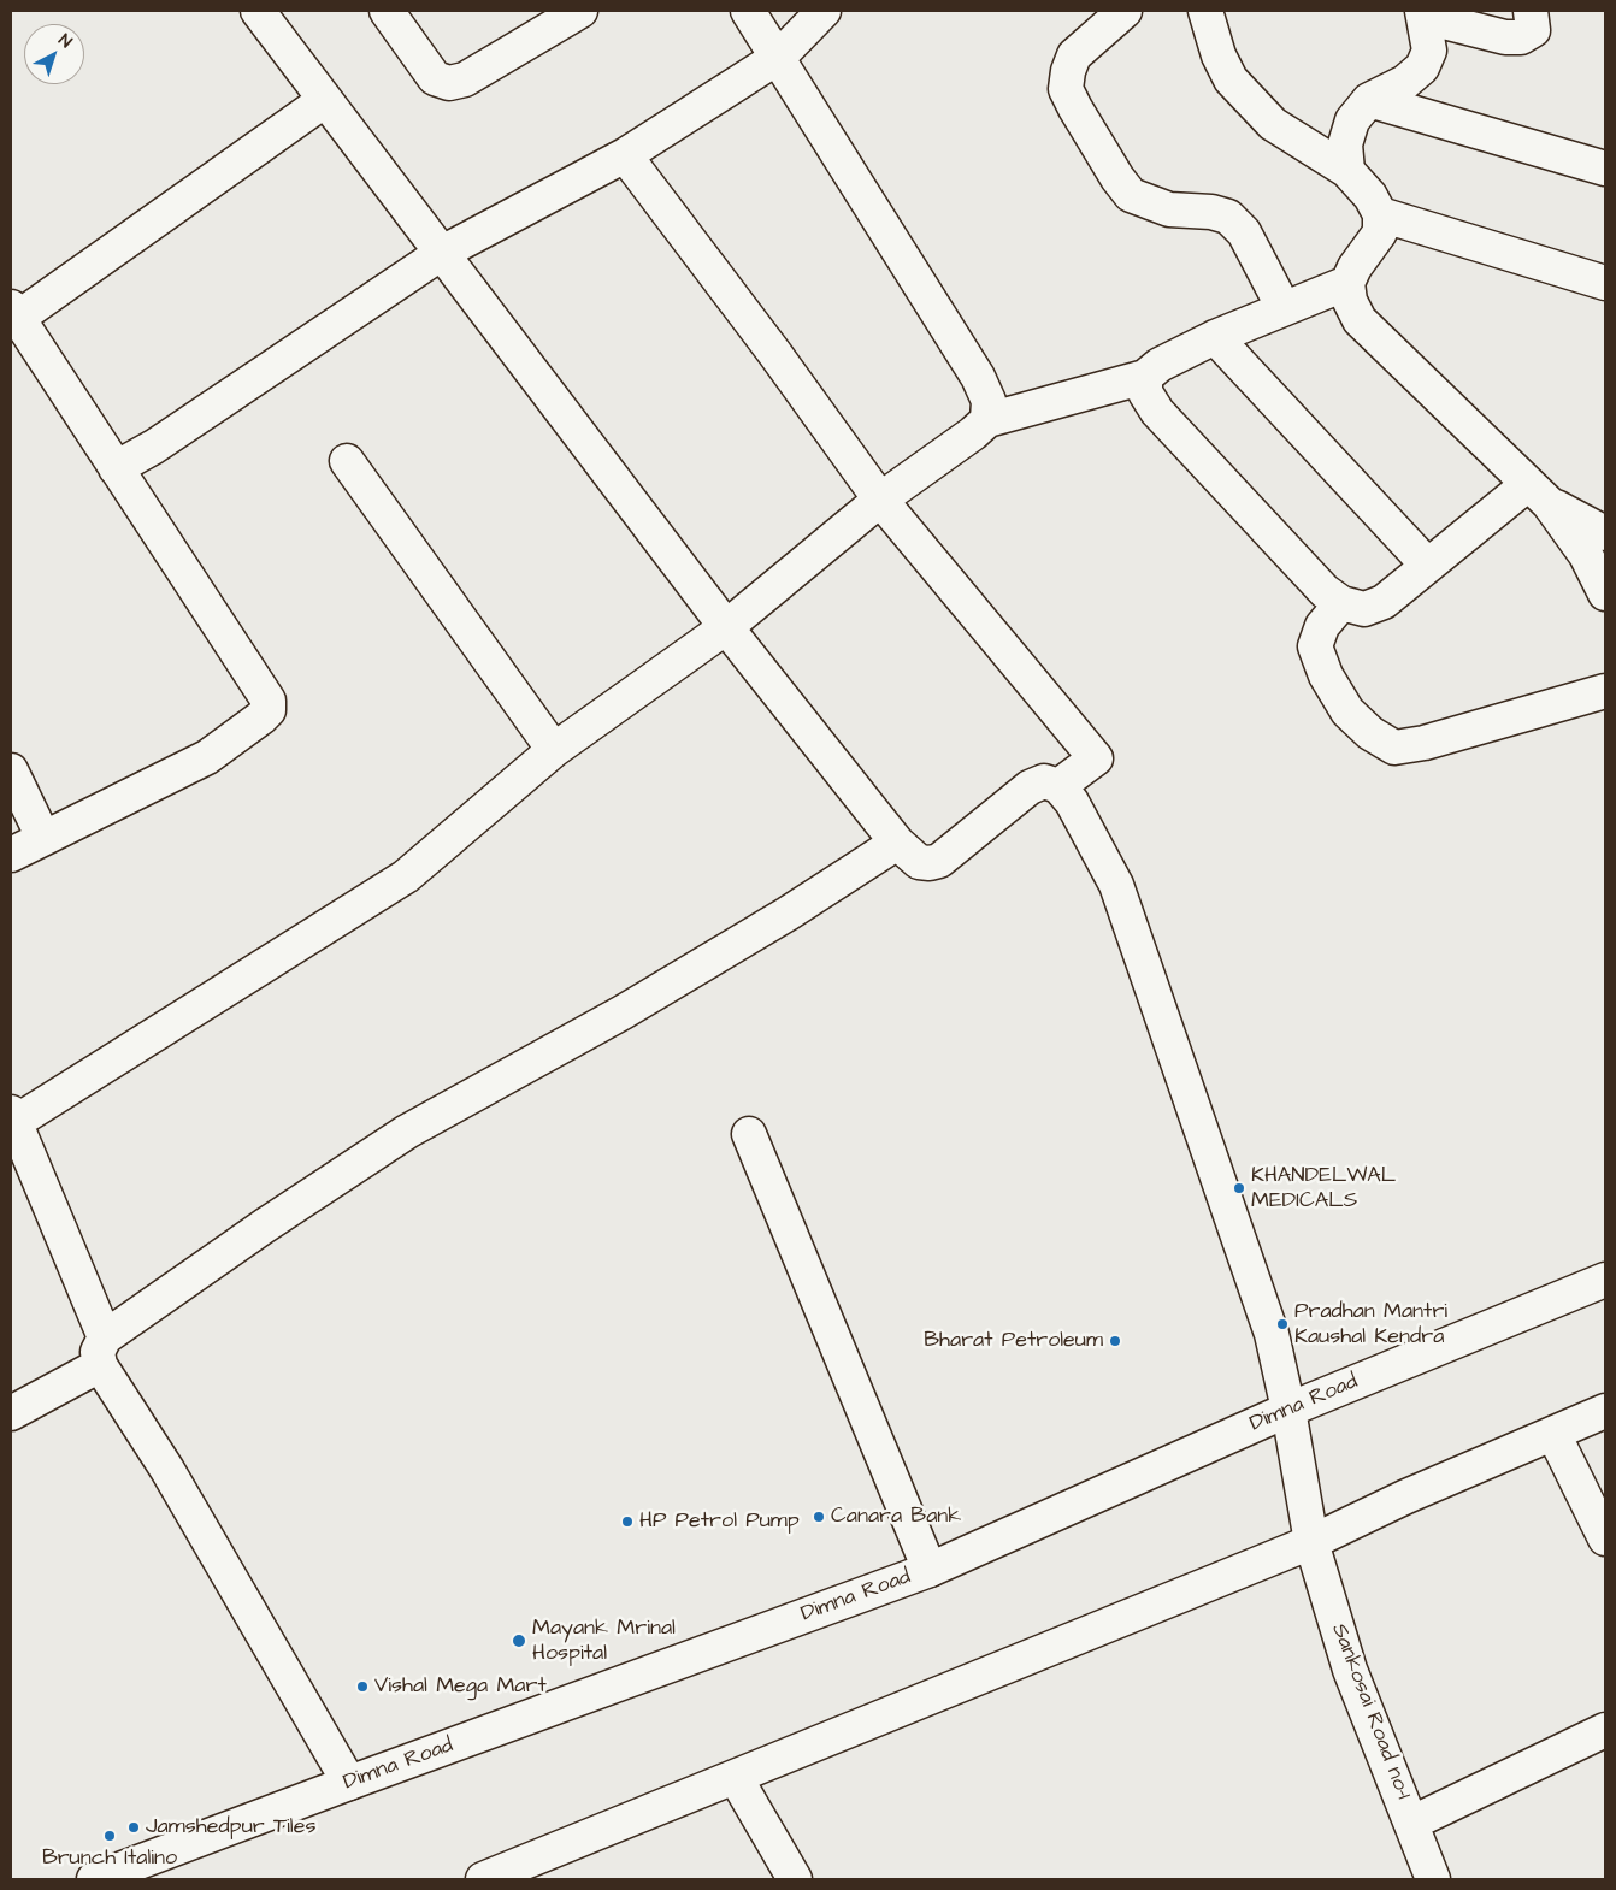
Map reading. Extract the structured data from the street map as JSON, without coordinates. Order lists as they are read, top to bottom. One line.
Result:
{"streets":{"street":["Dimna Road","Sankosai Road no-1"]},"crossings":[["Dimna Road","Sankosai Road no-1"]],"places":["KHANDELWAL MEDICALS","Pradhan Mantri Kaushal Kendra","Bharat Petroleum","Canara Bank","HP Petrol Pump","Mayank Mrinal Hospital","Vishal Mega Mart","Jamshedpur Tiles","Brunch Italino"],"north":"top right"}
